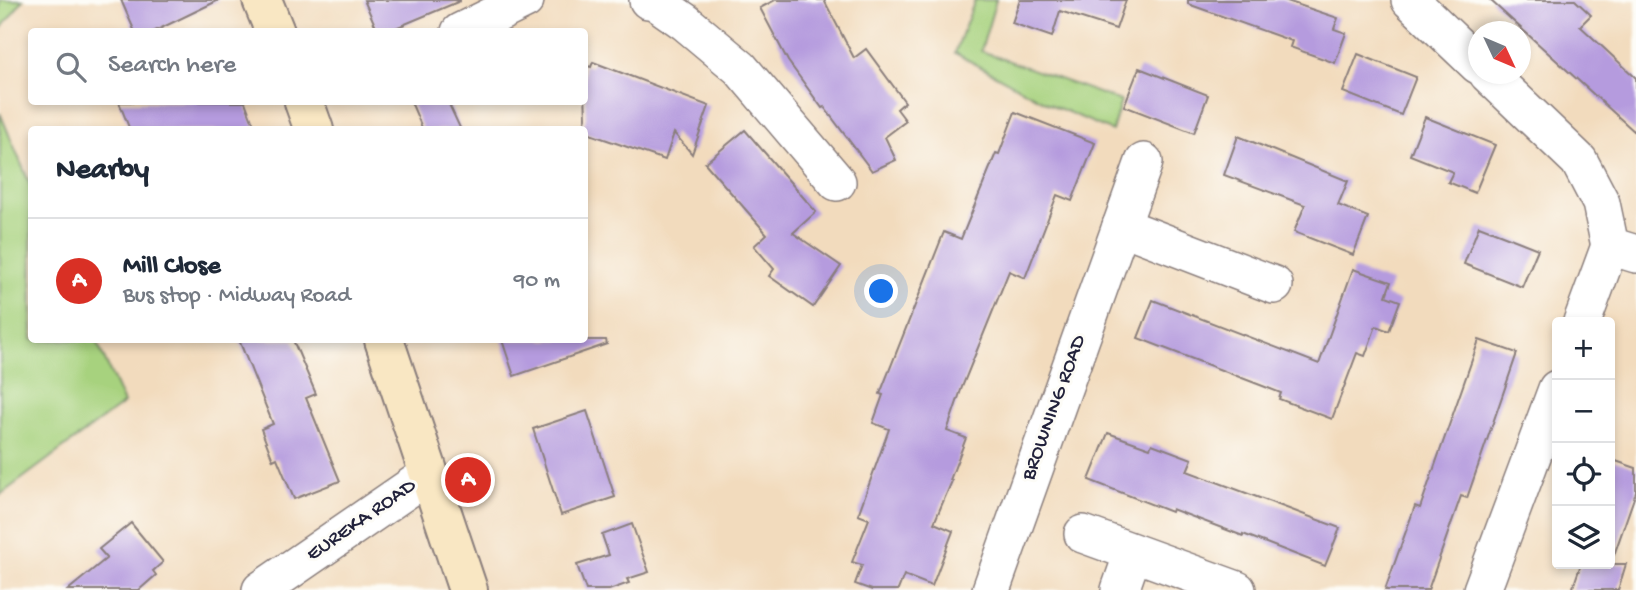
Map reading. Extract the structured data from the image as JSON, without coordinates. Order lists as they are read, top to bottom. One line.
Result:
{"streets":{"street":["BROWNING ROAD","EUREKA ROAD"]},"north":"bottom right","page":{"search":"Search here","heading":"Nearby","list":[{"mark":"A","name":"Mill Close","note":"Bus stop · Midway Road","value":"90 m"}],"map_buttons":["+","−"],"pins":"A"}}
